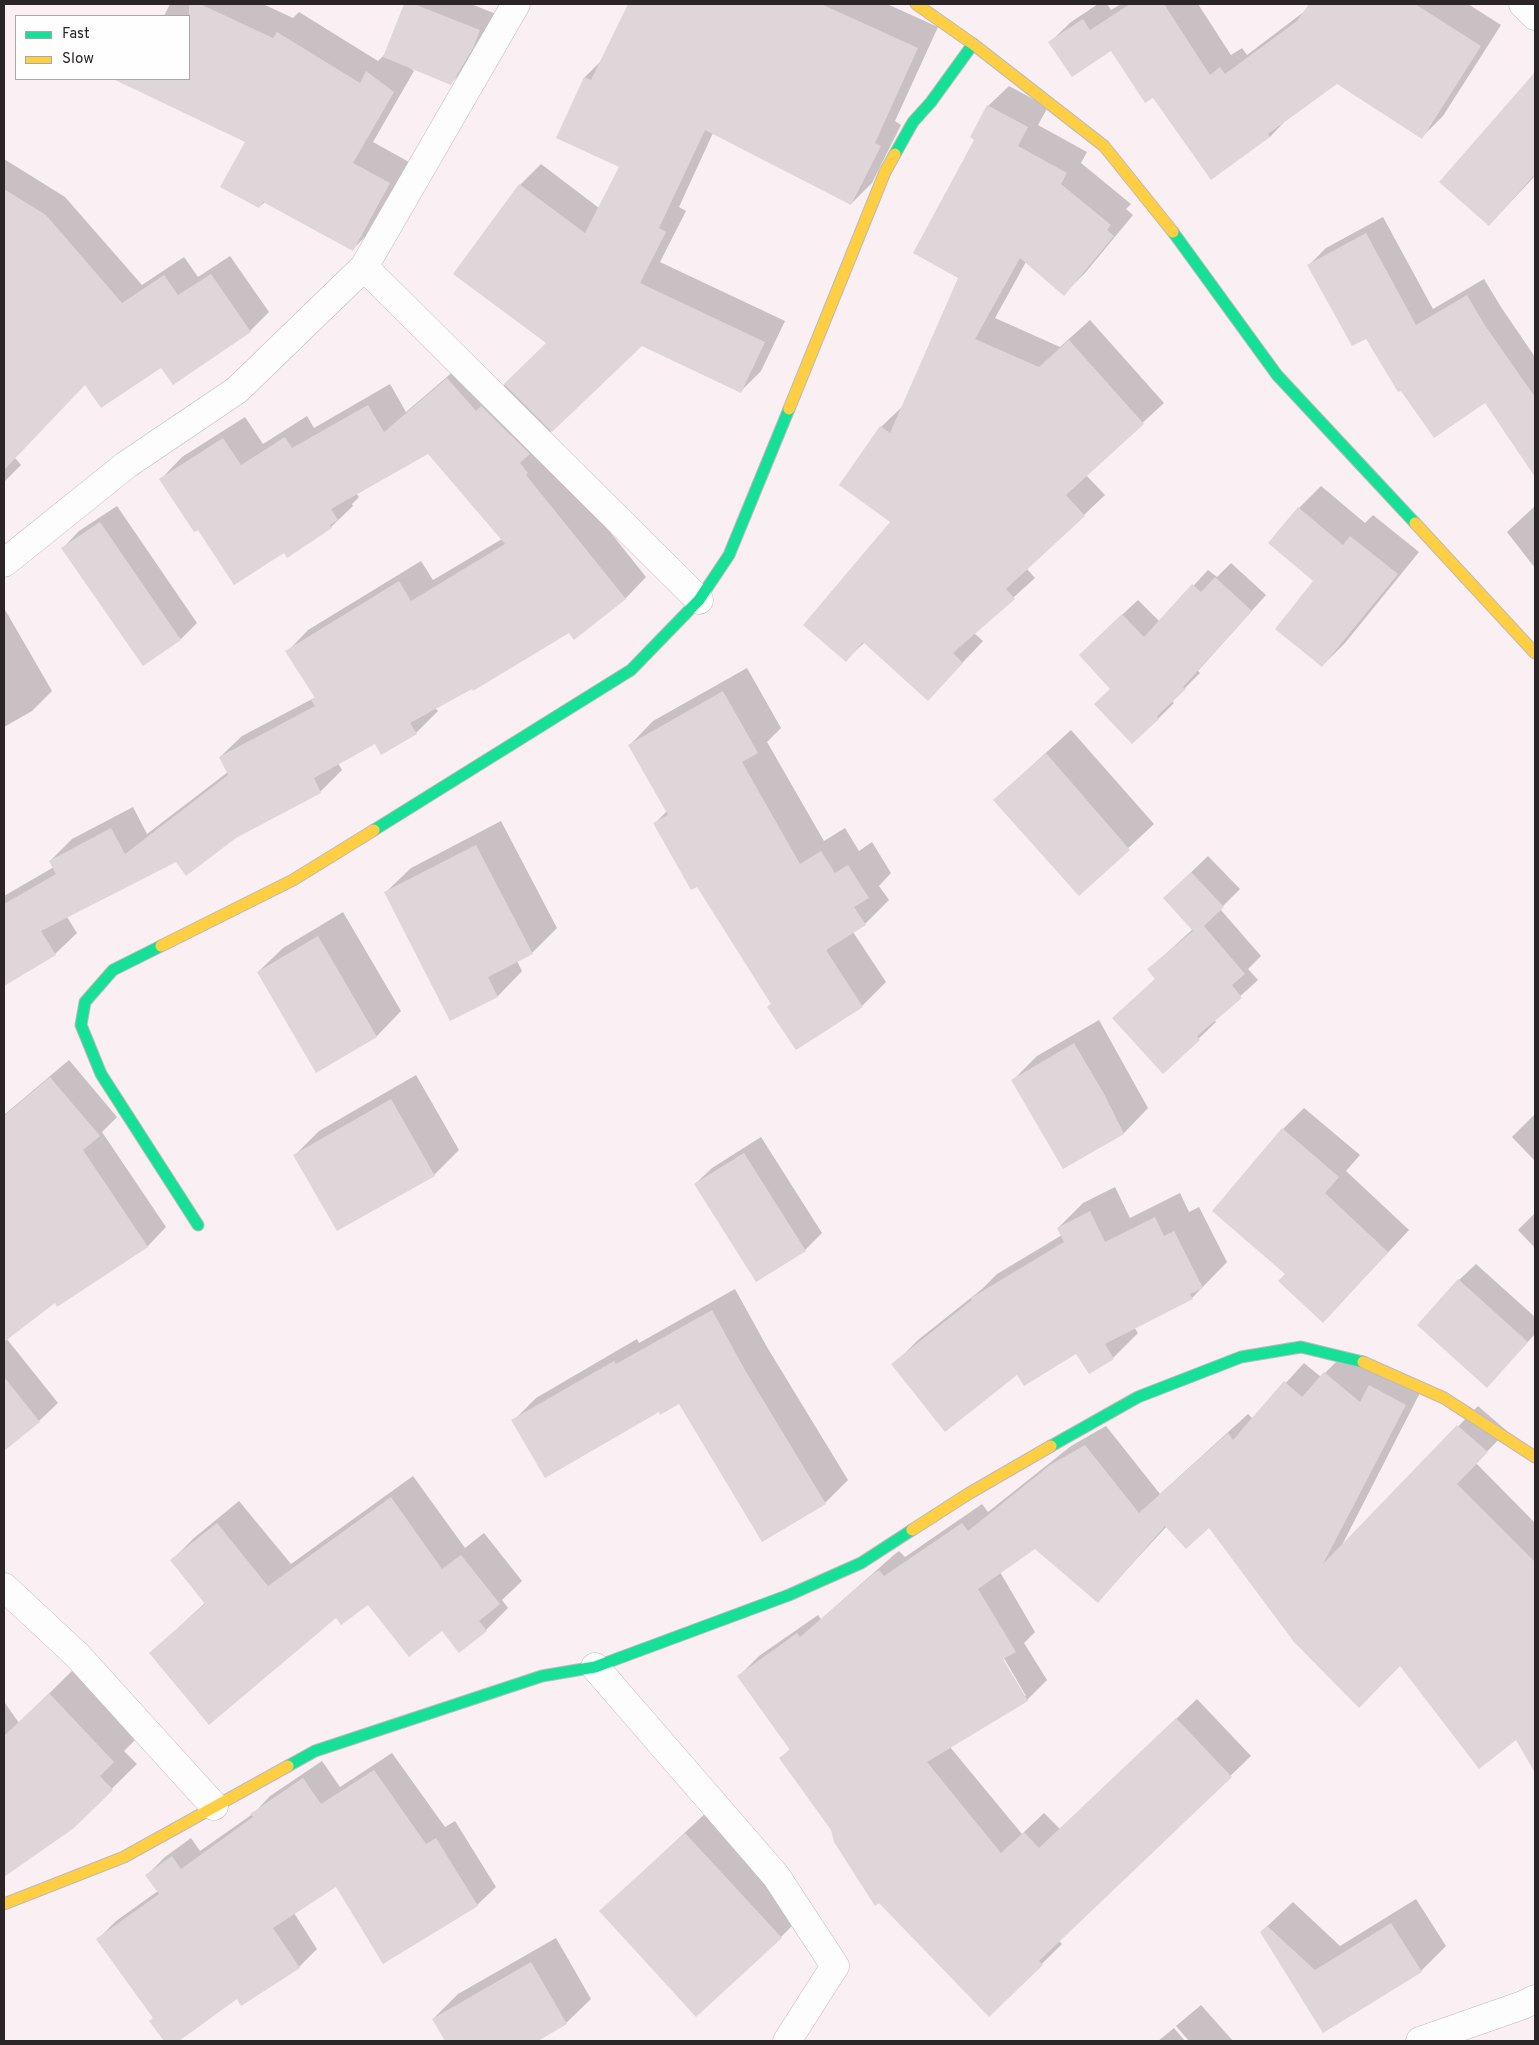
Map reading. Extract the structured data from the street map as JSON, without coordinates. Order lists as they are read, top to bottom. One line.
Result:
{"legend":["Fast","Slow"]}
